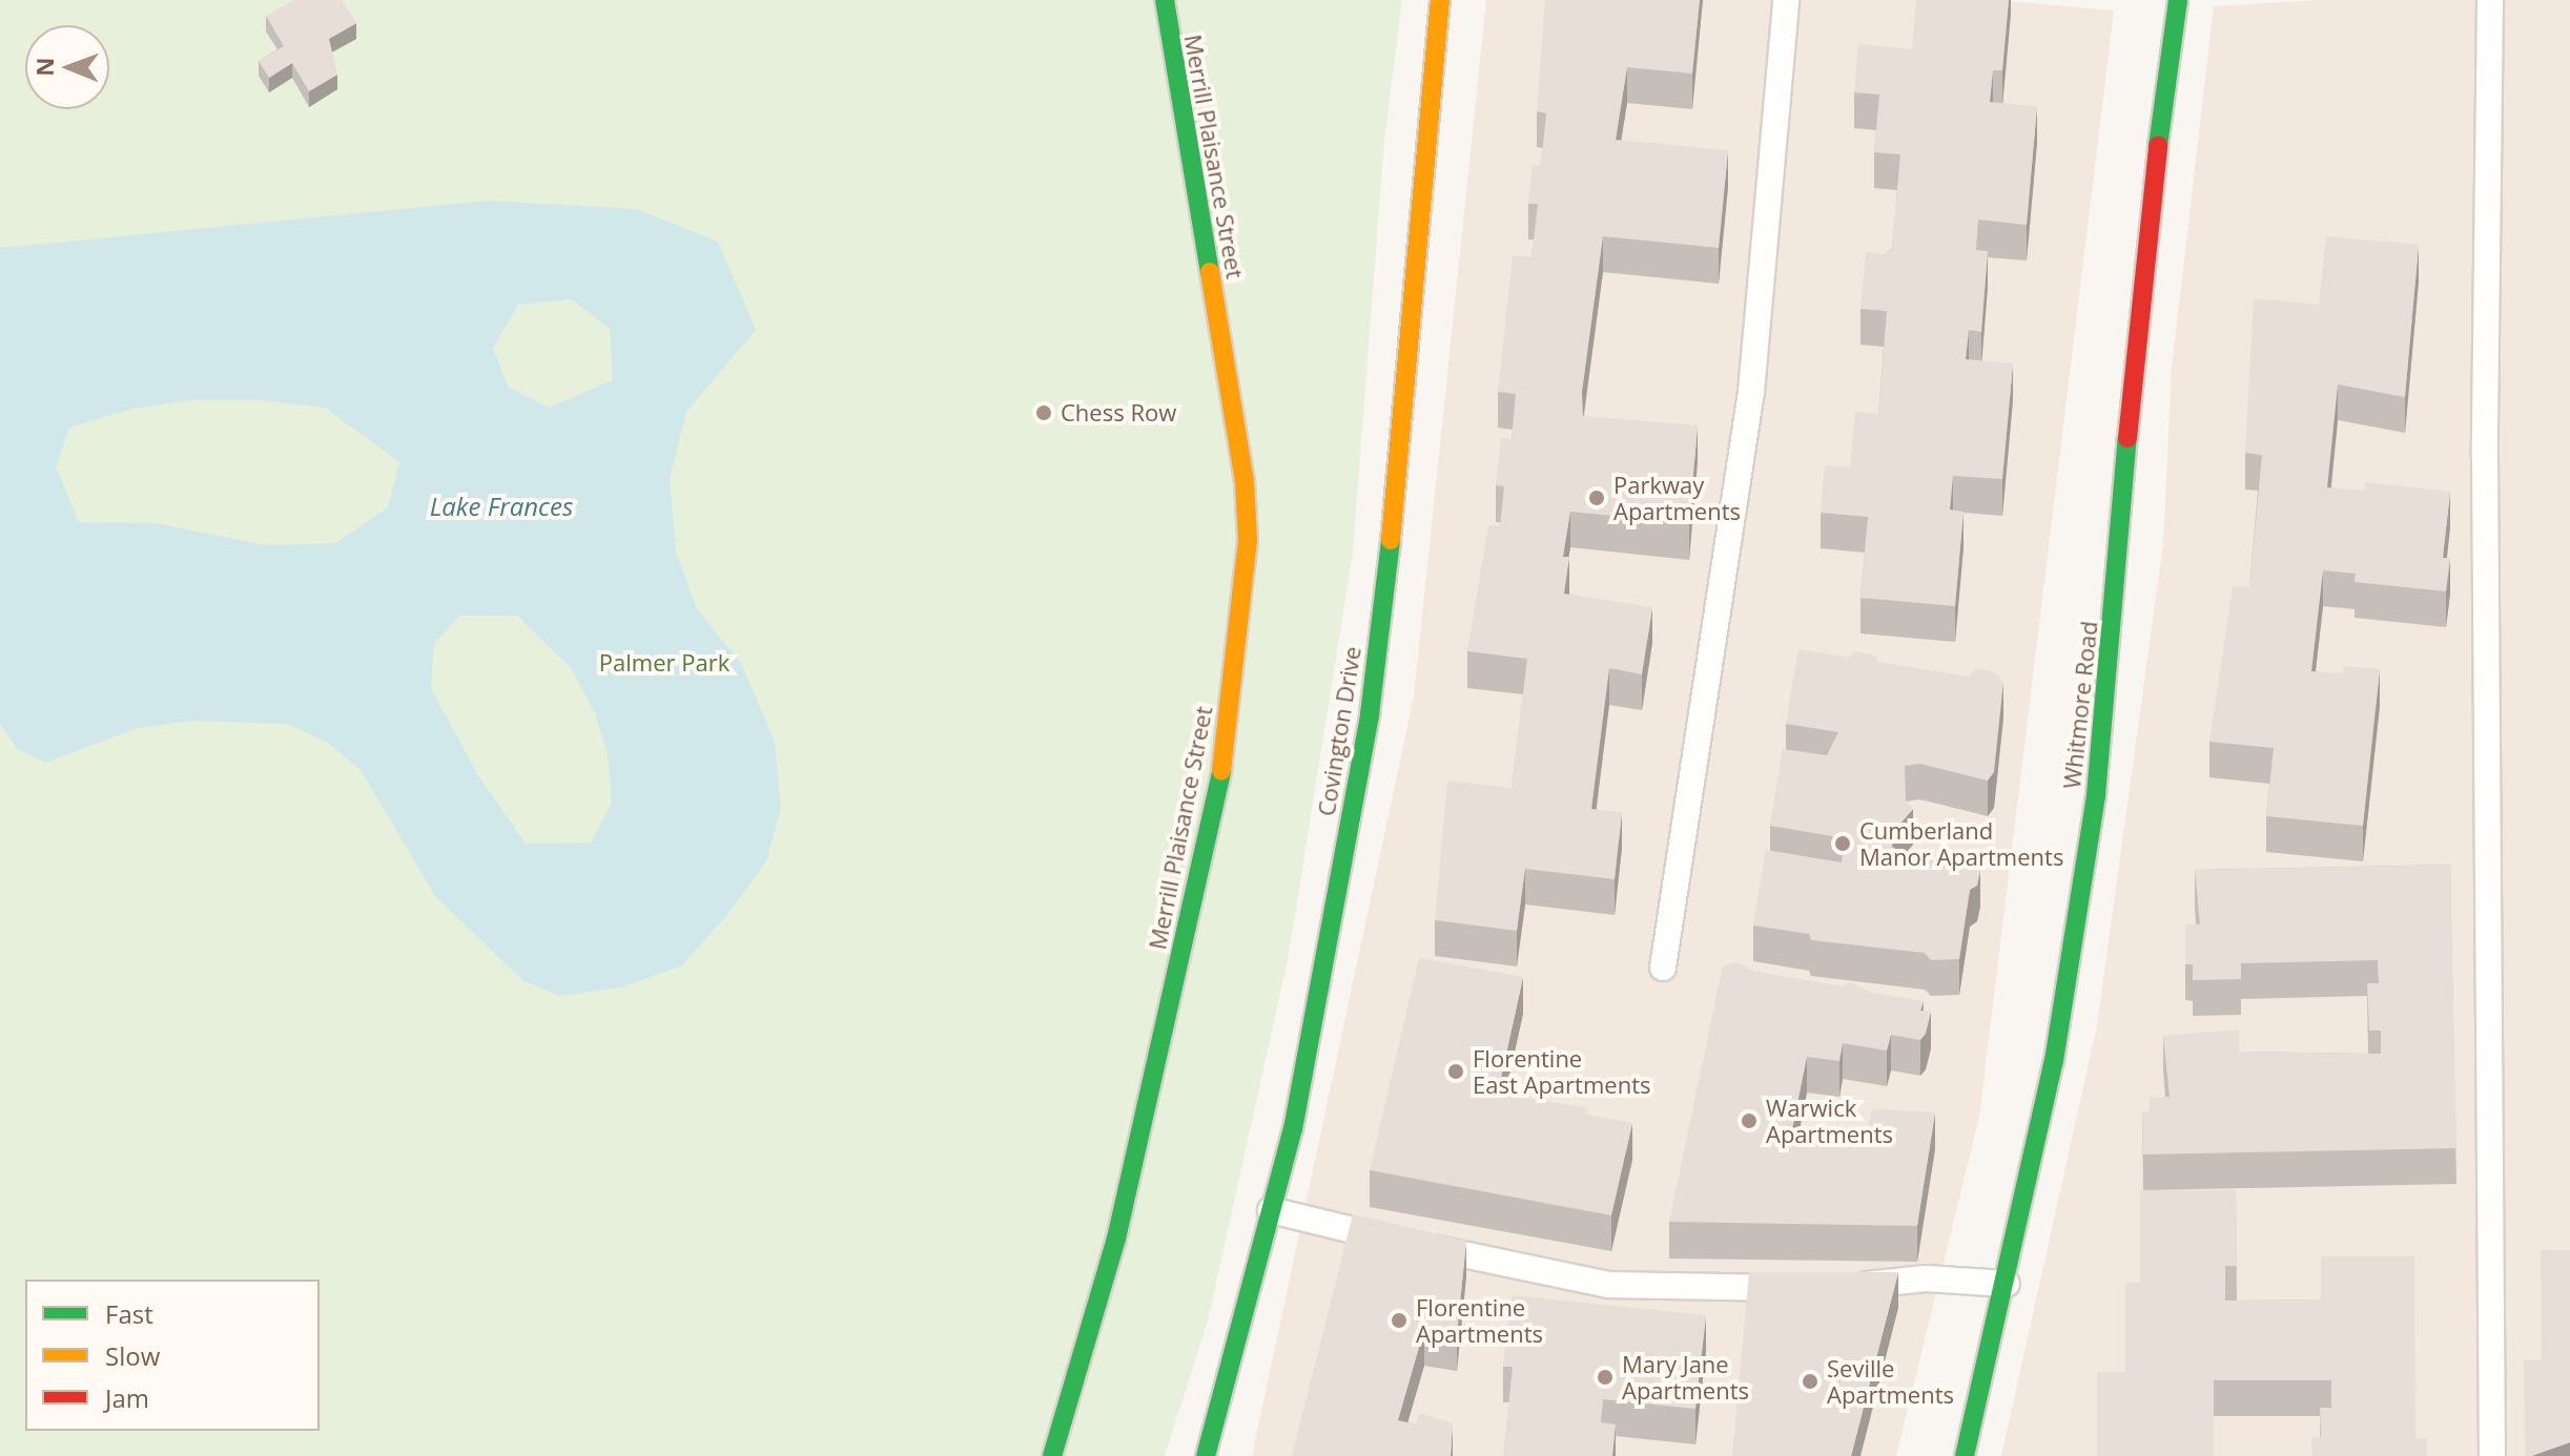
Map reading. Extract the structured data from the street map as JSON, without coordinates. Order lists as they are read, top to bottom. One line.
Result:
{"streets":{"street":["Merrill Plaisance Street","Whitmore Road","Covington Drive"]},"water":["Lake Frances"],"parks":["Palmer Park"],"places":["Chess Row","Parkway Apartments","Cumberland Manor Apartments","Florentine East Apartments","Warwick Apartments","Florentine Apartments","Mary Jane Apartments","Seville Apartments"],"legend":["Fast","Slow","Jam"],"north":"left"}
